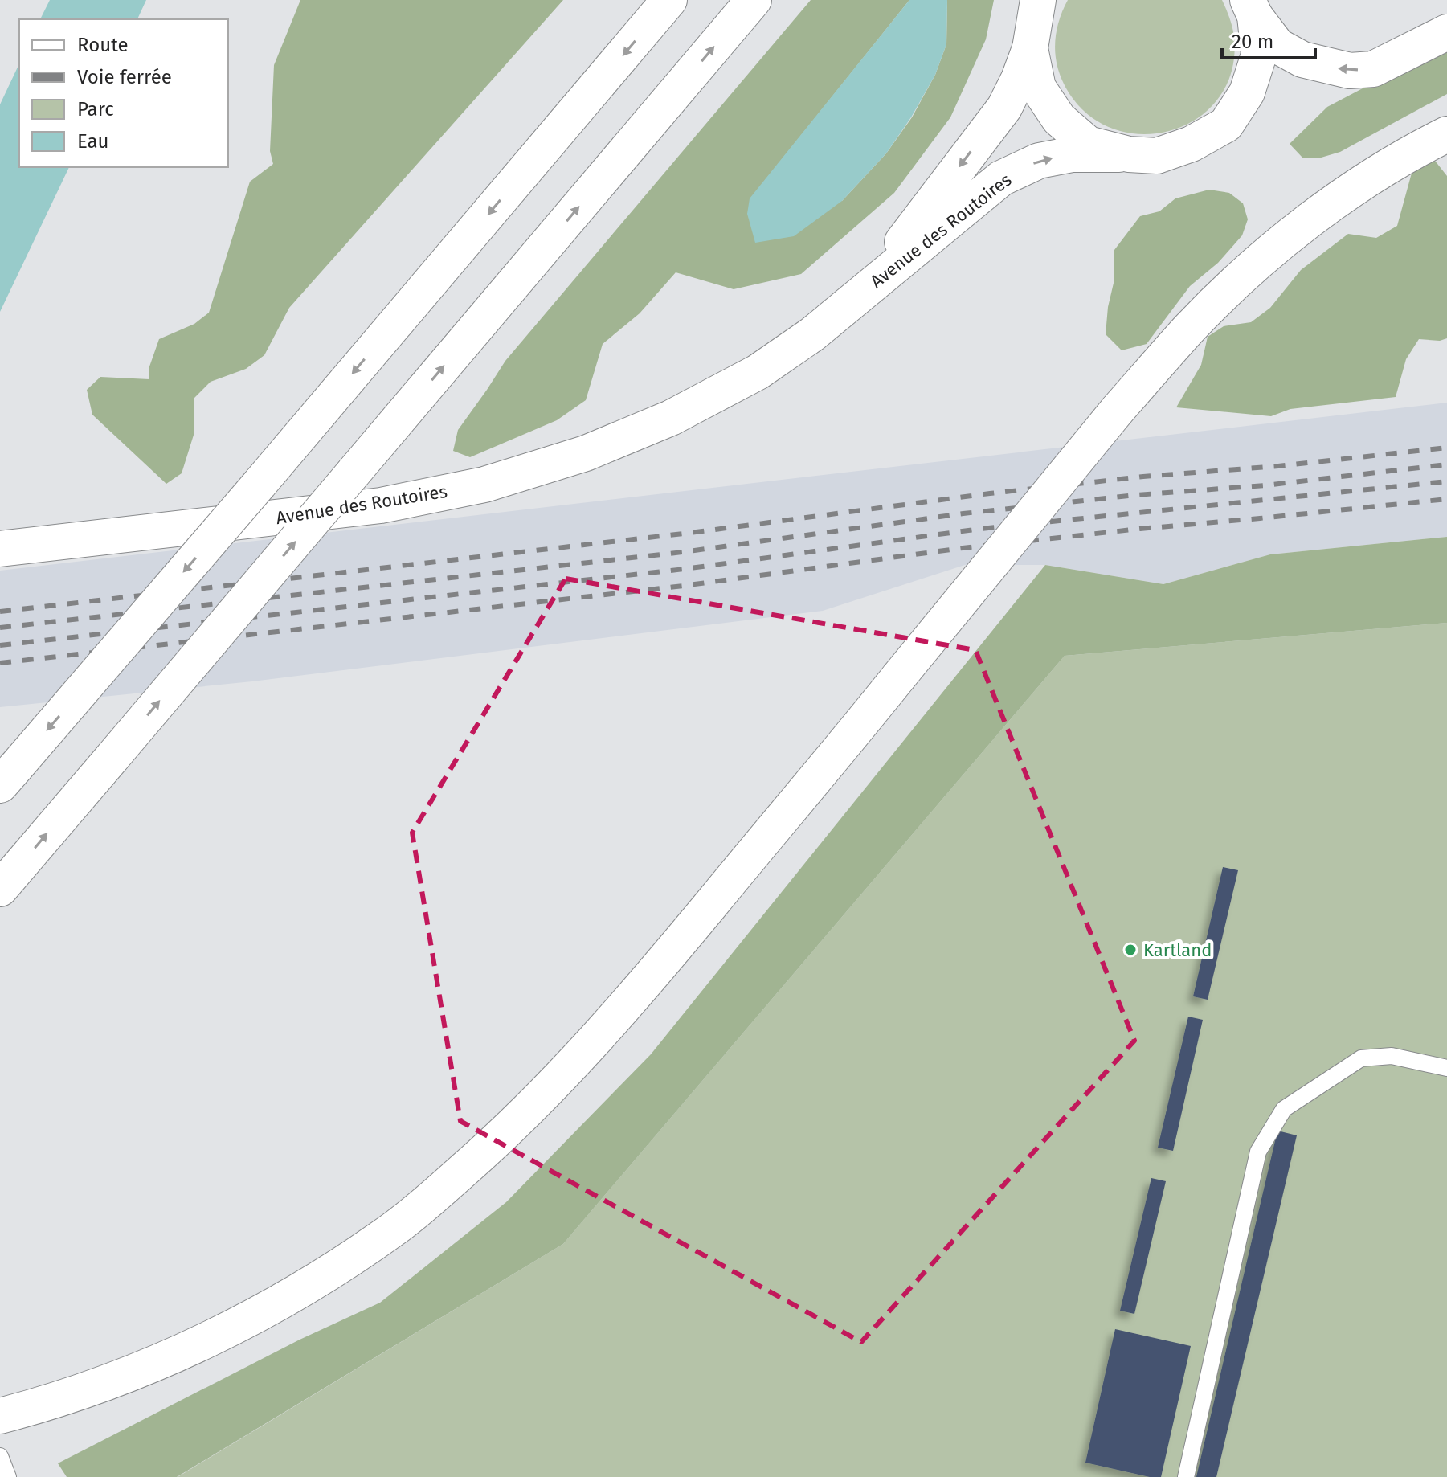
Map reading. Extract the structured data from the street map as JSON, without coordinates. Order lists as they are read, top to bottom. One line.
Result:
{"streets":{"main road":["Avenue des Routoires"]},"places":["Kartland"],"legend":["Route","Voie ferrée","Parc","Eau"],"scale_bar":"20 m"}
